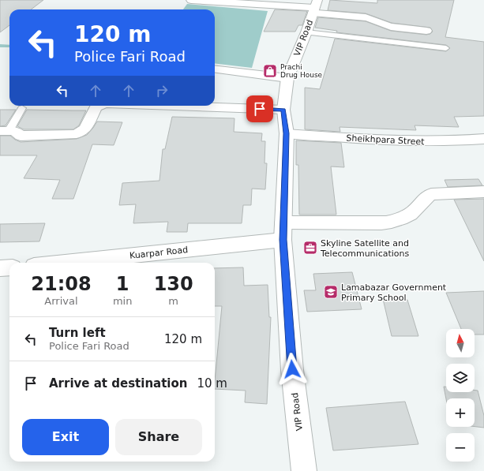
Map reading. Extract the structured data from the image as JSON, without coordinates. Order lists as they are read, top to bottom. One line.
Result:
{"streets":{"street":["VIP Road","Sheikhpara Street","Kuarpar Road"]},"crossings":[["VIP Road","Sheikhpara Street"],["VIP Road","Kuarpar Road"]],"places":{"shop":["Prachi Drug House"],"office":["Skyline Satellite and Telecommunications"],"school or university":["Lamabazar Government Primary School"]},"north":"top","page":{"turn":["120 m","Police Fari Road"],"eta":["21:08","Arrival","1","min","130","m"],"list":[{"name":"Turn left","note":"Police Fari Road","value":"120 m"},{"name":"Arrive at destination","value":"10 m"}],"map_buttons":["+","−"],"buttons":["Exit","Share"]}}
